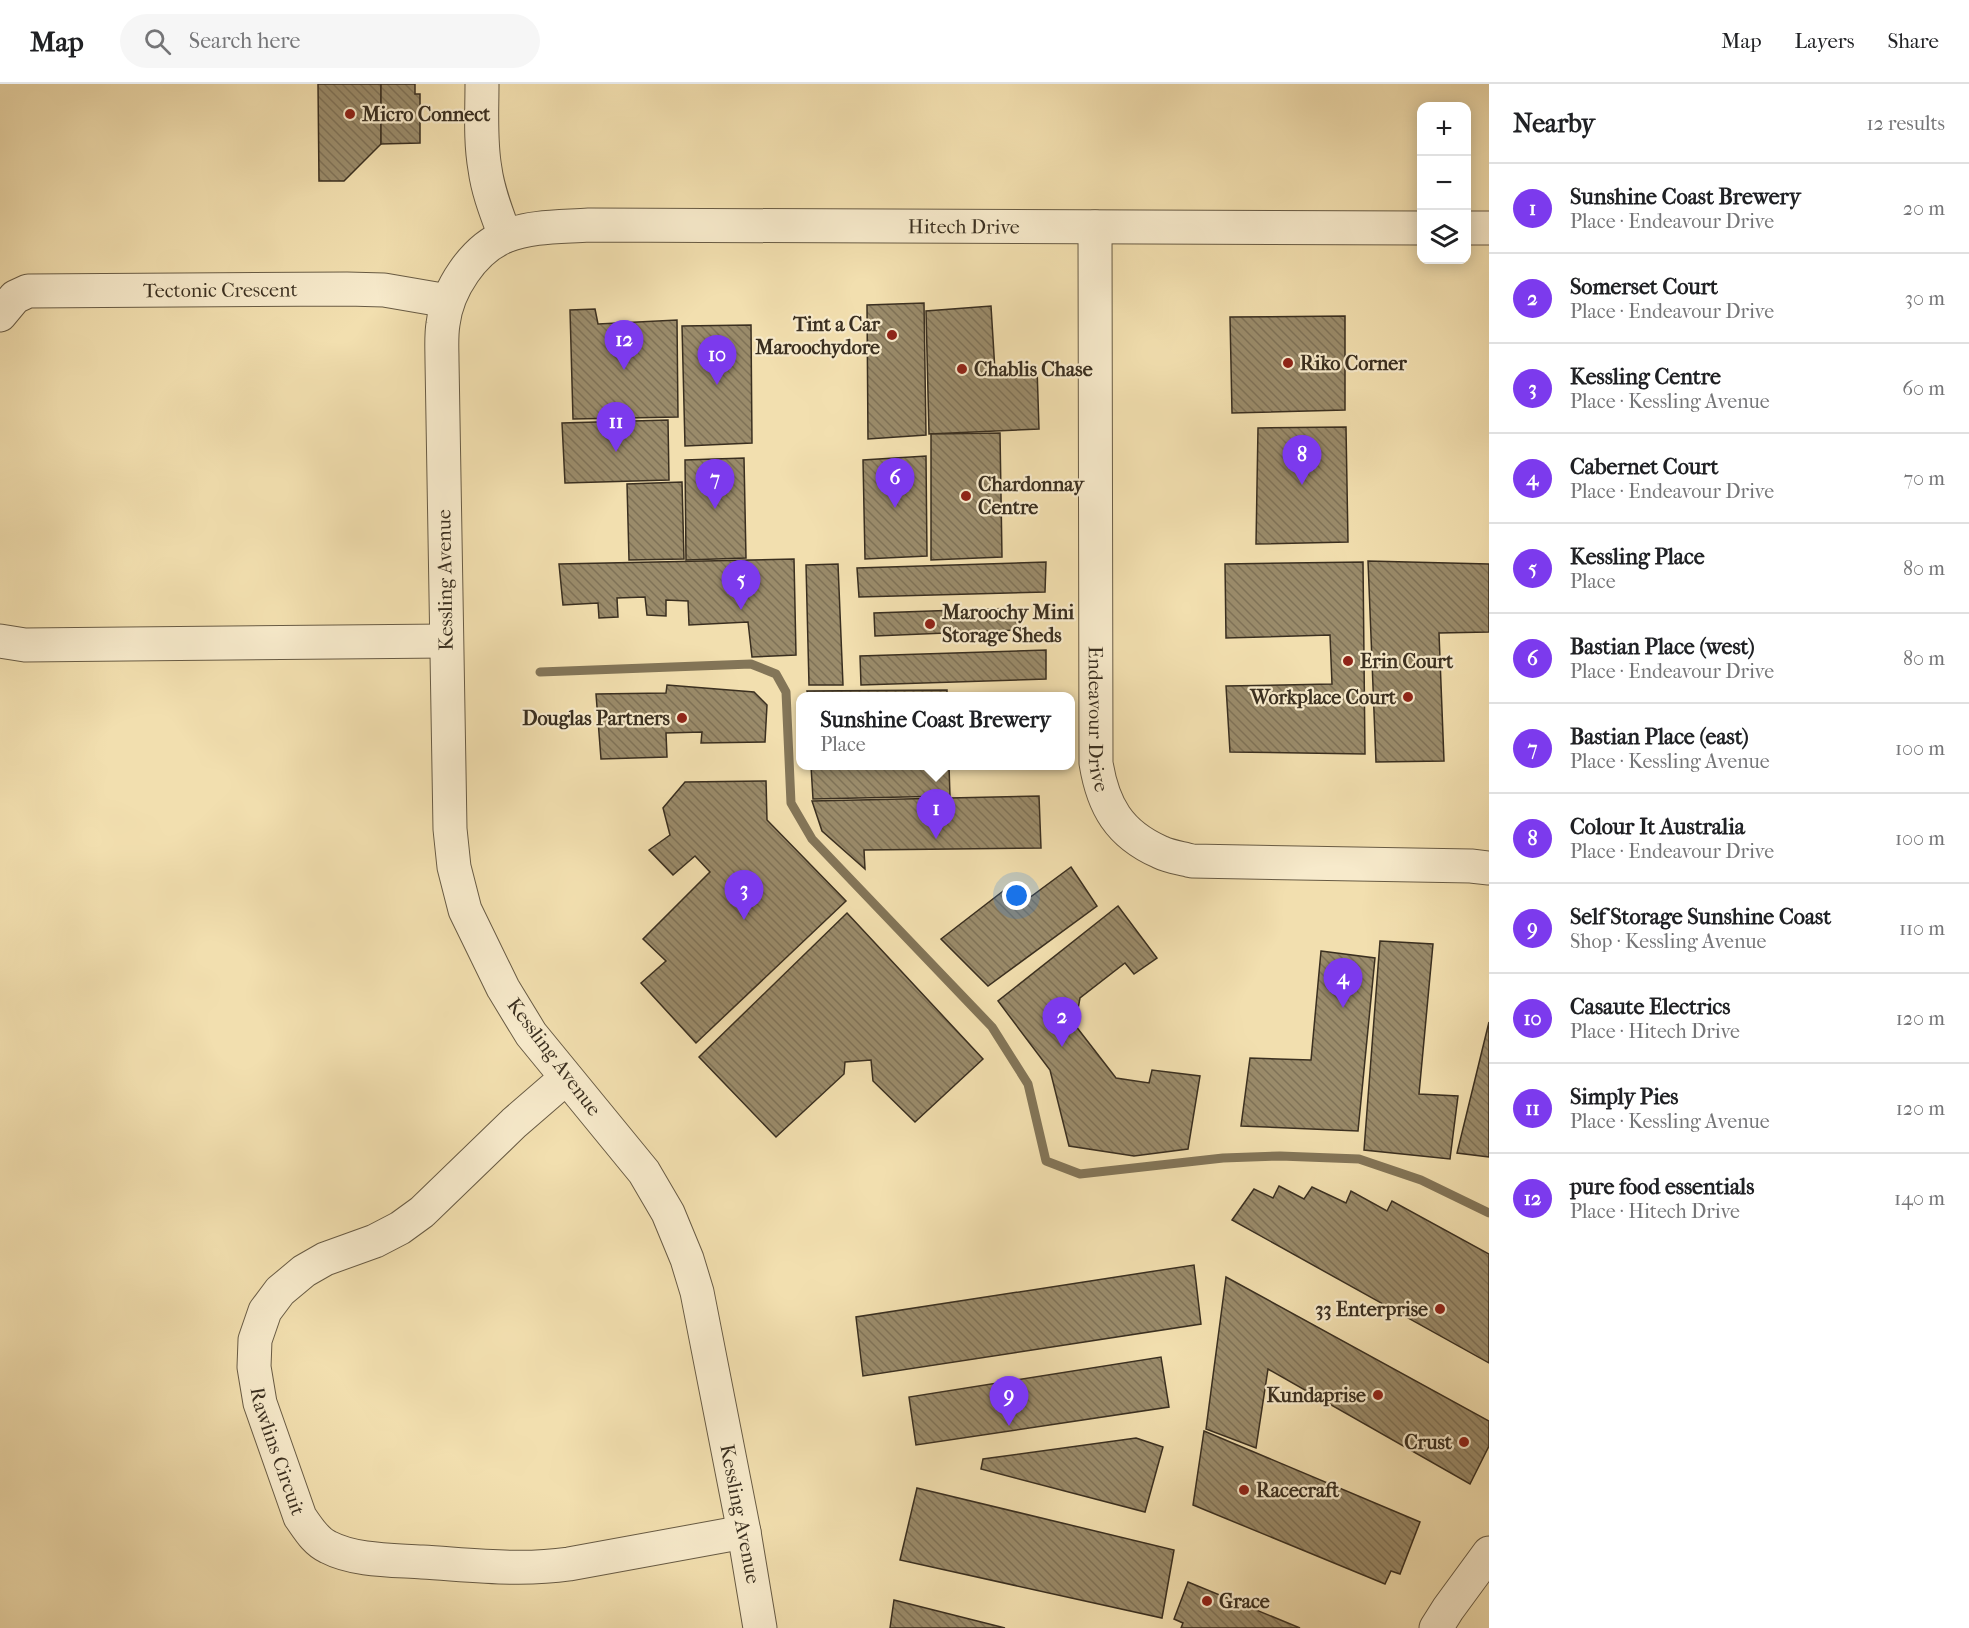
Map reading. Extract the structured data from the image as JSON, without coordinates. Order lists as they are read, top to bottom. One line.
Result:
{"streets":{"street":["Hitech Drive","Tectonic Crescent","Kessling Avenue","Endeavour Drive","Rawlins Circuit"]},"crossings":[["Hitech Drive","Kessling Avenue"],["Hitech Drive","Endeavour Drive"],["Tectonic Crescent","Kessling Avenue"],["Kessling Avenue","Rawlins Circuit"]],"places":["Micro Connect","Tint a Car Maroochydore","Riko Corner","Chablis Chase","Chardonnay Centre","Maroochy Mini Storage Sheds","Erin Court","Workplace Court","Douglas Partners","33 Enterprise","Kundaprise","Crust","Racecraft","Grace"],"page":{"header":"Map","search":"Search here","nav":["Map","Layers","Share"],"heading":["Nearby","12 results"],"map_buttons":["+","−"],"list":[{"mark":"1","name":"Sunshine Coast Brewery","note":"Place · Endeavour Drive","value":"20 m"},{"mark":"2","name":"Somerset Court","note":"Place · Endeavour Drive","value":"30 m"},{"mark":"3","name":"Kessling Centre","note":"Place · Kessling Avenue","value":"60 m"},{"mark":"4","name":"Cabernet Court","note":"Place · Endeavour Drive","value":"70 m"},{"mark":"5","name":"Kessling Place","note":"Place","value":"80 m"},{"mark":"6","name":"Bastian Place (west)","note":"Place · Endeavour Drive","value":"80 m"},{"mark":"7","name":"Bastian Place (east)","note":"Place · Kessling Avenue","value":"100 m"},{"mark":"8","name":"Colour It Australia","note":"Place · Endeavour Drive","value":"100 m"},{"mark":"9","name":"Self Storage Sunshine Coast","note":"Shop · Kessling Avenue","value":"110 m"},{"mark":"10","name":"Casaute Electrics","note":"Place · Hitech Drive","value":"120 m"},{"mark":"11","name":"Simply Pies","note":"Place · Kessling Avenue","value":"120 m"},{"mark":"12","name":"pure food essentials","note":"Place · Hitech Drive","value":"140 m"}],"pins":["12","10","11","8","6","7","5","1","3","4","2","9"],"popup":["Sunshine Coast Brewery","Place"]}}
